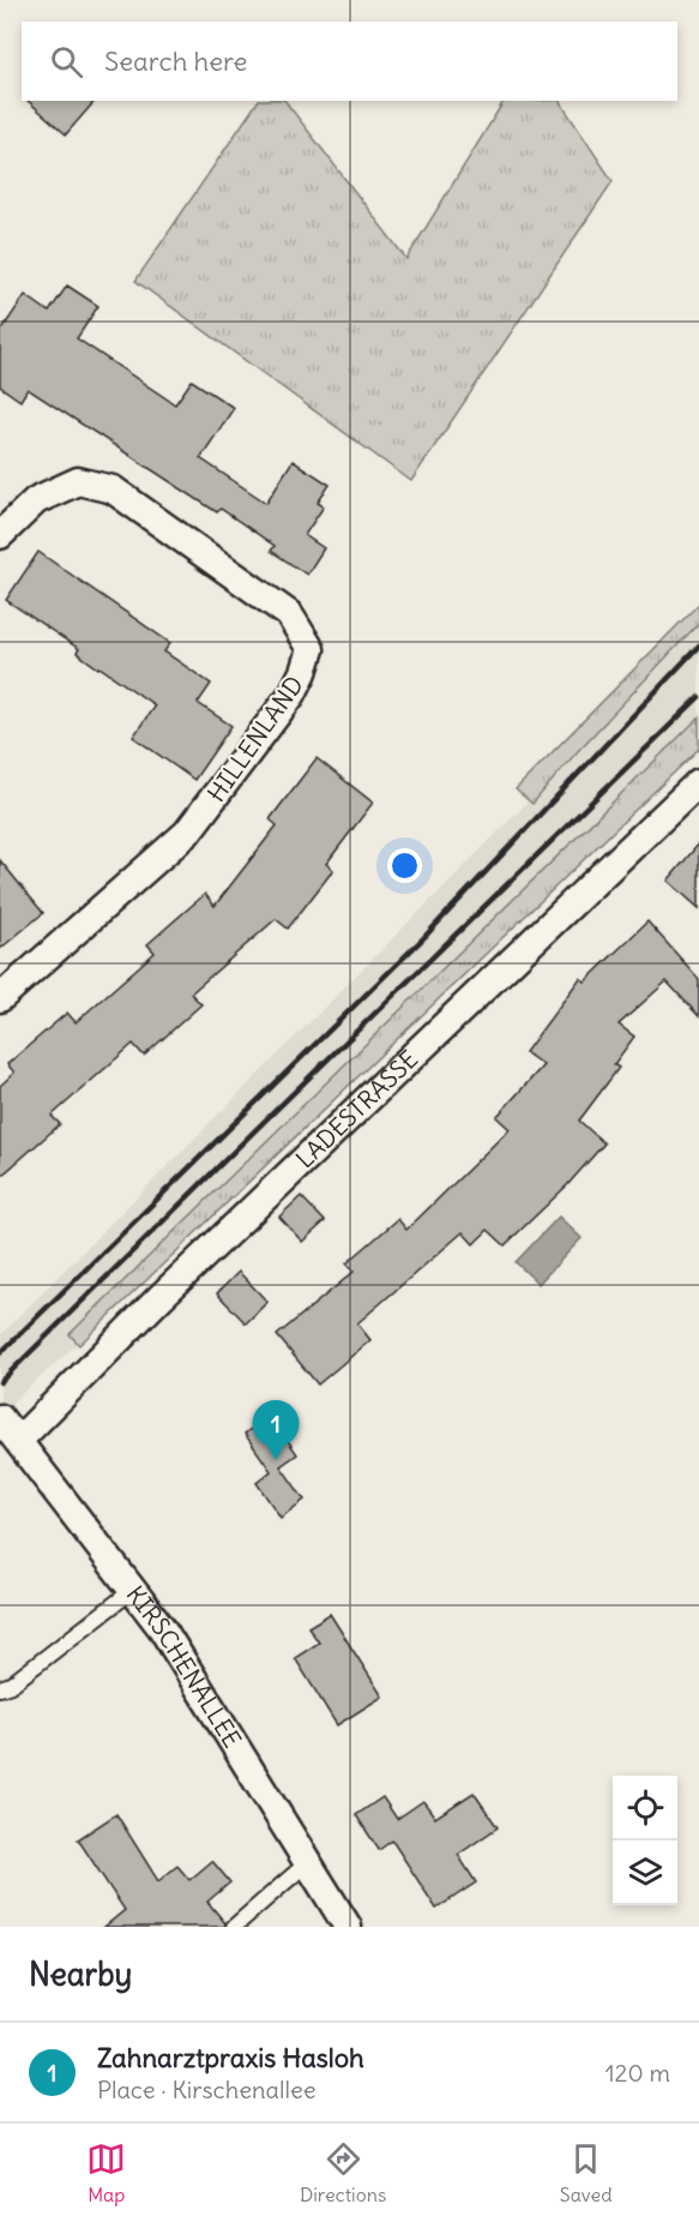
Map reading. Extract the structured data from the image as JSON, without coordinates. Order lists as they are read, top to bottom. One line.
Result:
{"streets":{"street":["HILLENLAND","LADESTRASSE","KIRSCHENALLEE"]},"crossings":[["LADESTRASSE","KIRSCHENALLEE"]],"page":{"search":"Search here","pins":"1","heading":"Nearby","list":[{"mark":"1","name":"Zahnarztpraxis Hasloh","note":"Place · Kirschenallee","value":"120 m"}],"nav":["Map","Directions","Saved"]}}
